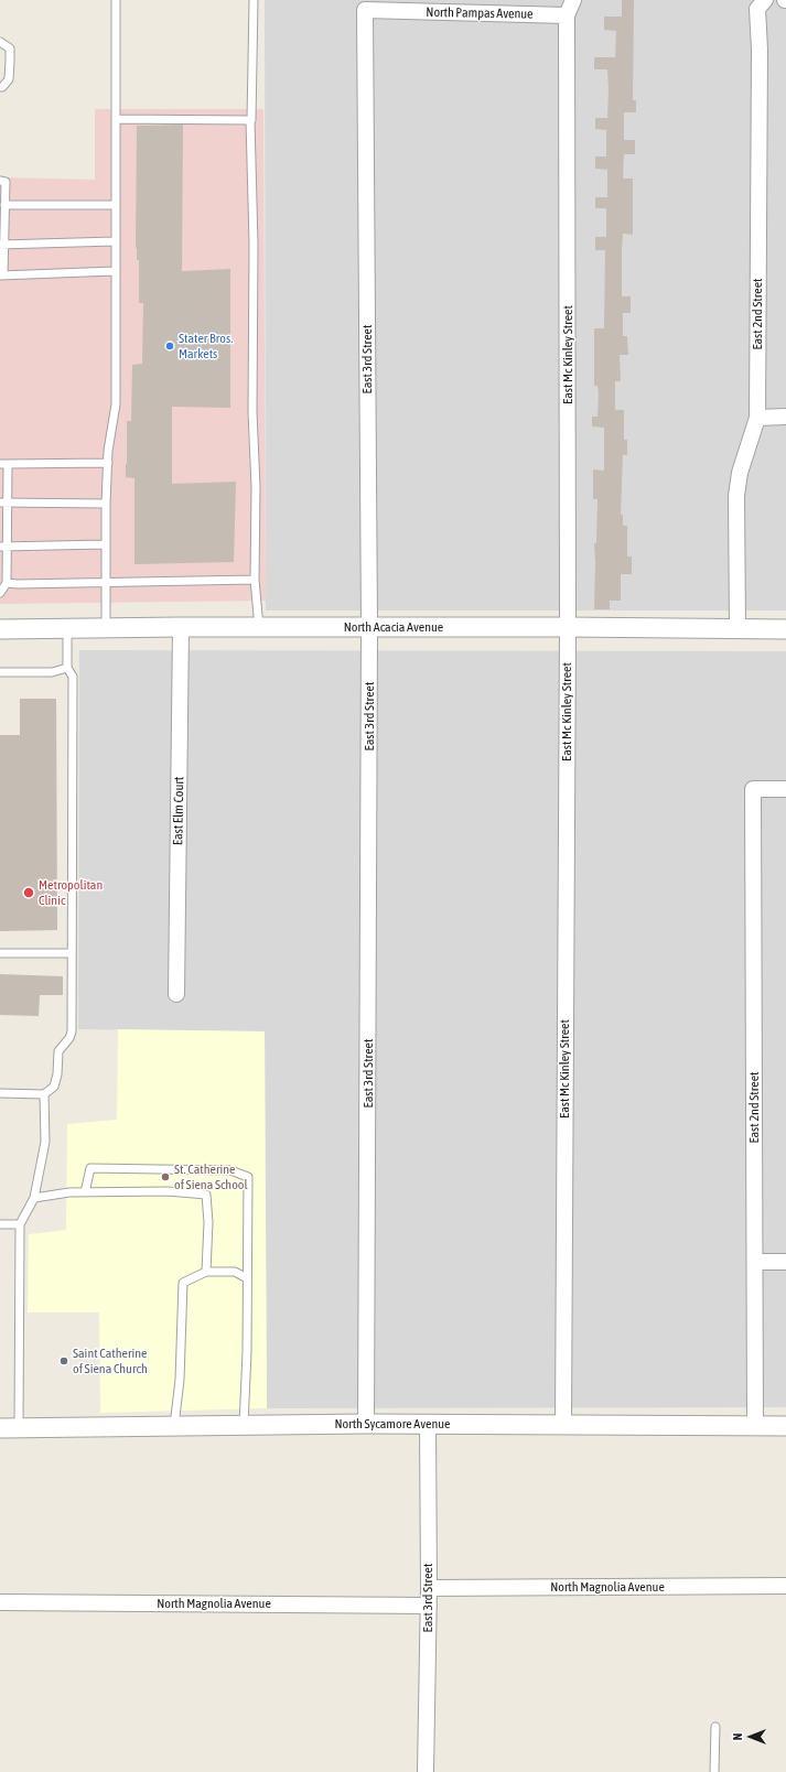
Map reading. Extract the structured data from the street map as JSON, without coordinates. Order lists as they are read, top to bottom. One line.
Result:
{"streets":{"street":["North Pampas Avenue","East 2nd Street","East Mc Kinley Street","East 3rd Street","North Acacia Avenue","East Elm Court","North Sycamore Avenue","North Magnolia Avenue"]},"crossings":[["North Pampas Avenue","East Mc Kinley Street"],["North Pampas Avenue","East 3rd Street"],["East 2nd Street","North Acacia Avenue"],["East 2nd Street","North Sycamore Avenue"],["East Mc Kinley Street","North Acacia Avenue"],["East Mc Kinley Street","North Sycamore Avenue"],["East 3rd Street","North Acacia Avenue"],["East 3rd Street","North Sycamore Avenue"],["East 3rd Street","North Magnolia Avenue"],["North Acacia Avenue","East Elm Court"]],"places":["Stater Bros. Markets","Metropolitan Clinic","St. Catherine of Siena School","Saint Catherine of Siena Church"],"north":"left"}
